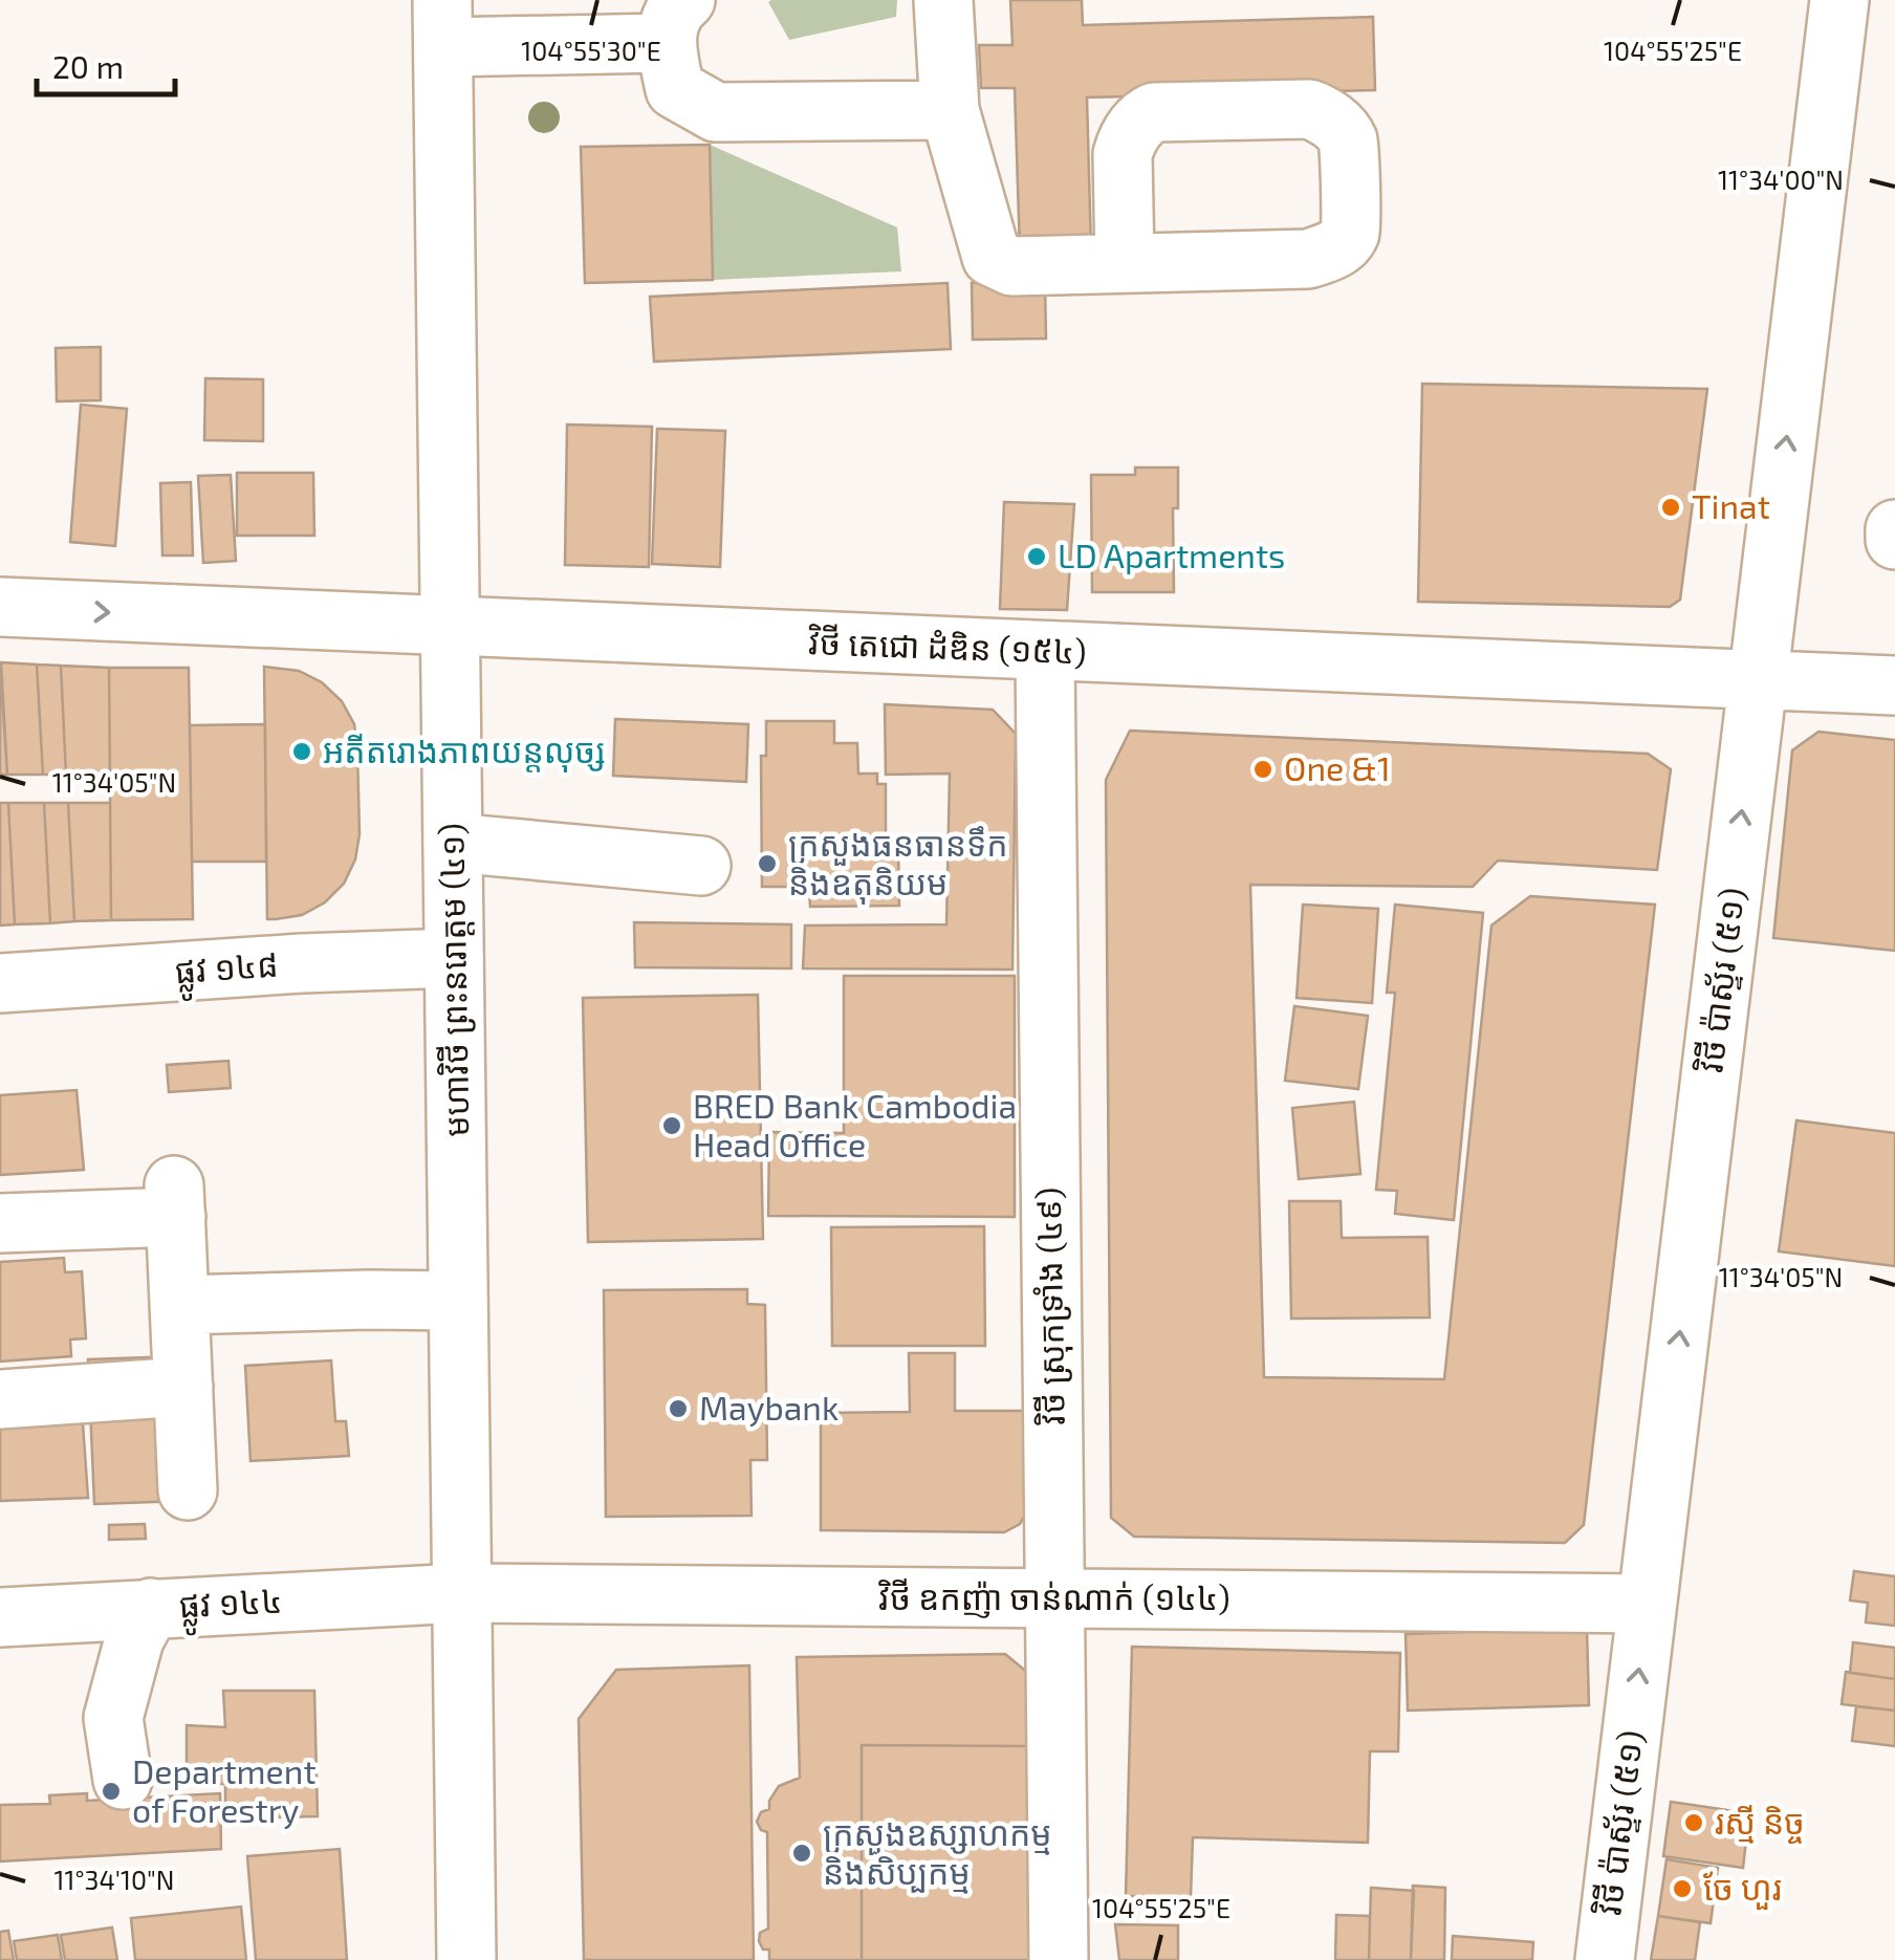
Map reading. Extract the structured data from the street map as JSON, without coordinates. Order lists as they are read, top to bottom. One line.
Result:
{"streets":{"street":["វិថី តេជោ ដំឌិន (១៥៤)","ផ្លូវ ១៤៨","មហាវិថី ព្រះនរោត្តម (៤១)","វិថី ប៉ាស្ទ័រ (៥១)","វិថី ស្រុកទ្រាំង (៤៩)","វិថី ឧកញ៉ា ចាន់ណាក់ (១៤៤)","ផ្លូវ ១៤៤"]},"crossings":[["វិថី តេជោ ដំឌិន (១៥៤)","មហាវិថី ព្រះនរោត្តម (៤១)"],["វិថី តេជោ ដំឌិន (១៥៤)","វិថី ប៉ាស្ទ័រ (៥១)"],["វិថី តេជោ ដំឌិន (១៥៤)","វិថី ស្រុកទ្រាំង (៤៩)"],["ផ្លូវ ១៤៨","មហាវិថី ព្រះនរោត្តម (៤១)"],["មហាវិថី ព្រះនរោត្តម (៤១)","វិថី ឧកញ៉ា ចាន់ណាក់ (១៤៤)"],["មហាវិថី ព្រះនរោត្តម (៤១)","ផ្លូវ ១៤៤"],["វិថី ប៉ាស្ទ័រ (៥១)","វិថី ឧកញ៉ា ចាន់ណាក់ (១៤៤)"],["វិថី ស្រុកទ្រាំង (៤៩)","វិថី ឧកញ៉ា ចាន់ណាក់ (១៤៤)"],["វិថី ឧកញ៉ា ចាន់ណាក់ (១៤៤)","ផ្លូវ ១៤៤"]],"one_way":["វិថី ប៉ាស្ទ័រ (៥១)"],"places":["Tinat","LD Apartments","អតីតរោងភាពយន្តលុច្ស","One &1","ក្រសួងធនធានទឹក និងឧតុនិយម","BRED Bank Cambodia Head Office","Maybank","Department of Forestry","រស្មី និច្ច","ក្រសួងឧស្សាហកម្ម និងសិប្បកម្ម","ចែ ហួរ"],"scale_bar":"20 m","coordinates":["104°55'30\"E","104°55'25\"E","11°34'00\"N","11°34'05\"N","11°34'10\"N"]}
